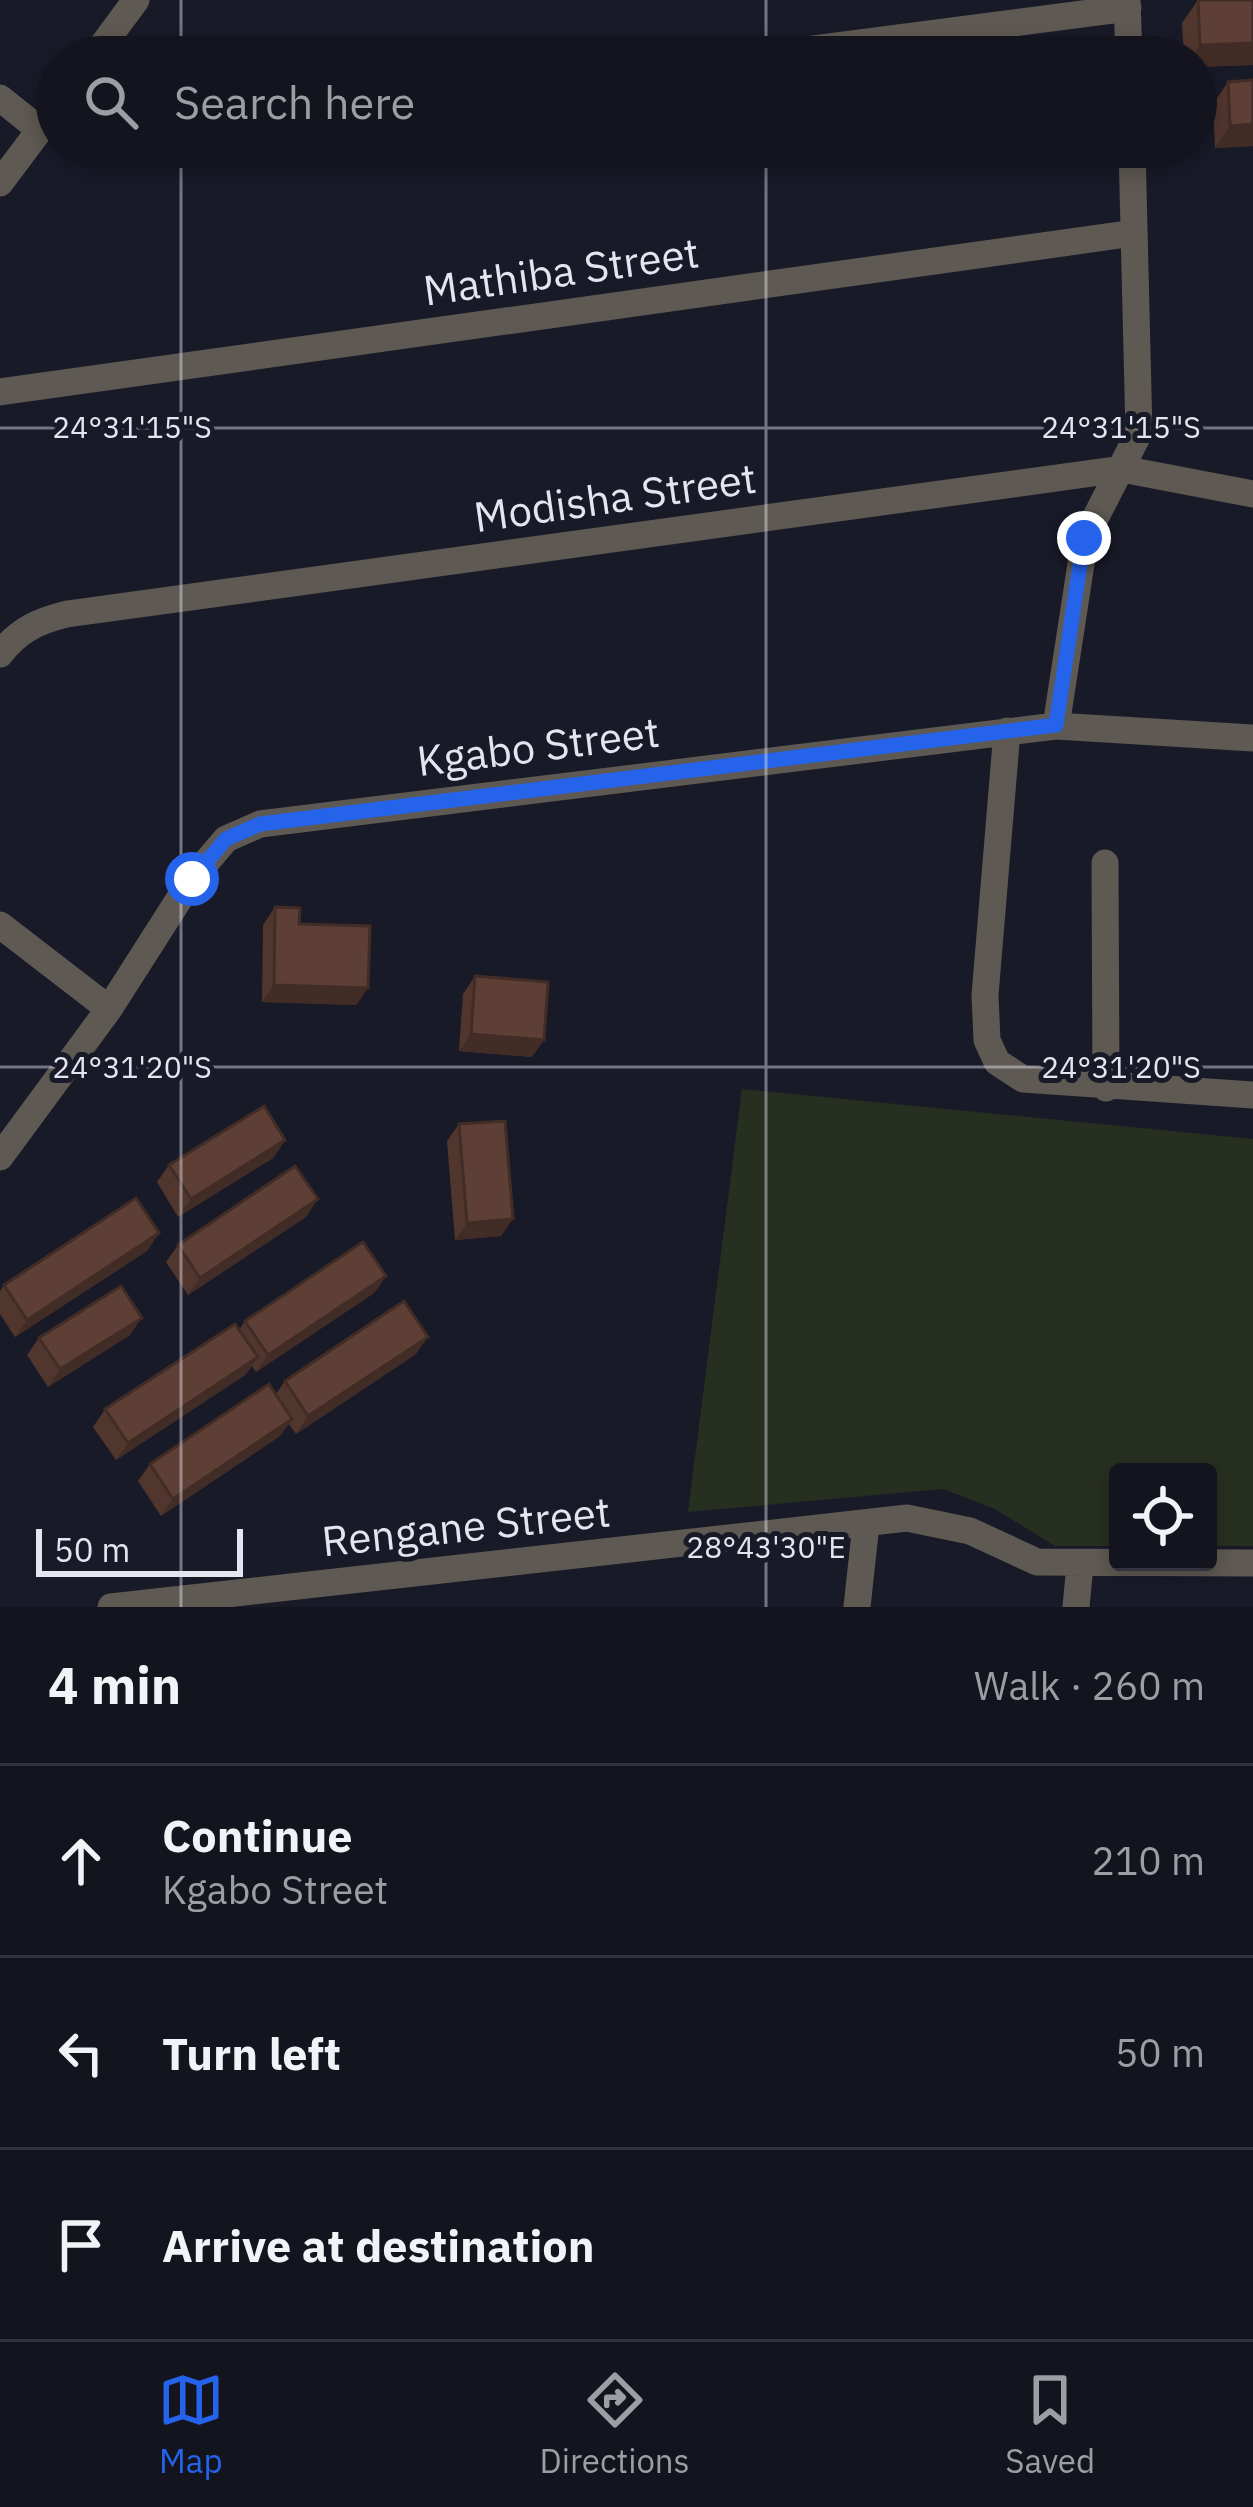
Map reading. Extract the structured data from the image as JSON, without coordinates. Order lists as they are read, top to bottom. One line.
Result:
{"streets":{"street":["Mathiba Street","Modisha Street","Kgabo Street","Rengane Street"]},"scale_bar":"50 m","page":{"search":"Search here","scale":"50 m","heading":["4 min","Walk · 260 m"],"list":[["Continue","Kgabo Street","210 m"],["Turn left","50 m"],"Arrive at destination"],"nav":["Map","Directions","Saved"]},"coordinates":["24°31'15\"S","24°31'20\"S","28°43'30\"E"]}
